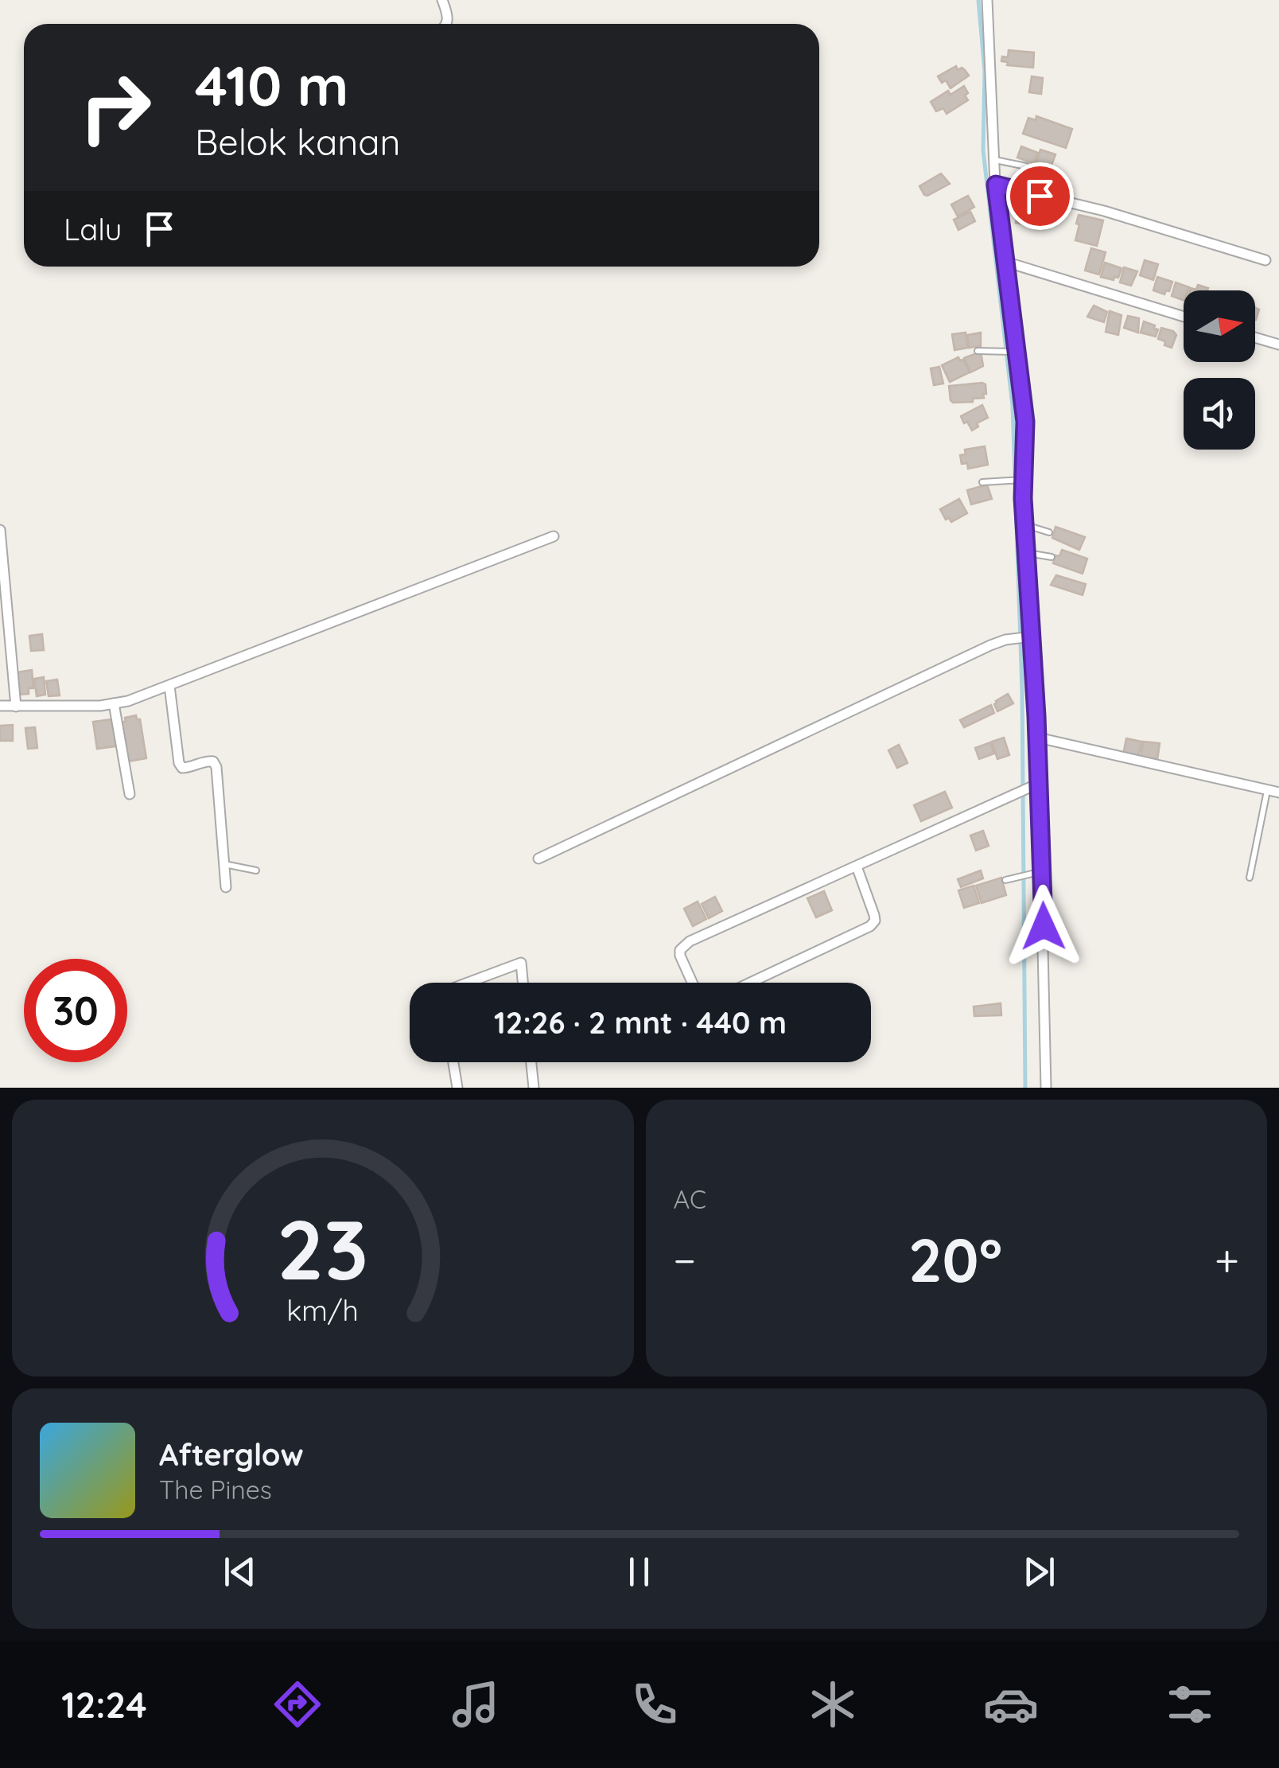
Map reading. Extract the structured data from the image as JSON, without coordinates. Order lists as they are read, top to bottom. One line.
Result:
{"north":"right","page":{"turn":["410 m","Belok kanan"],"then":"Lalu","limit":"30","trip":"12:26 · 2 mnt · 440 m","tile":"AC","heat":["−","20°","+"],"song":["Afterglow","The Pines"],"tabs":"12:24","gauge":["23","km/h"]}}
